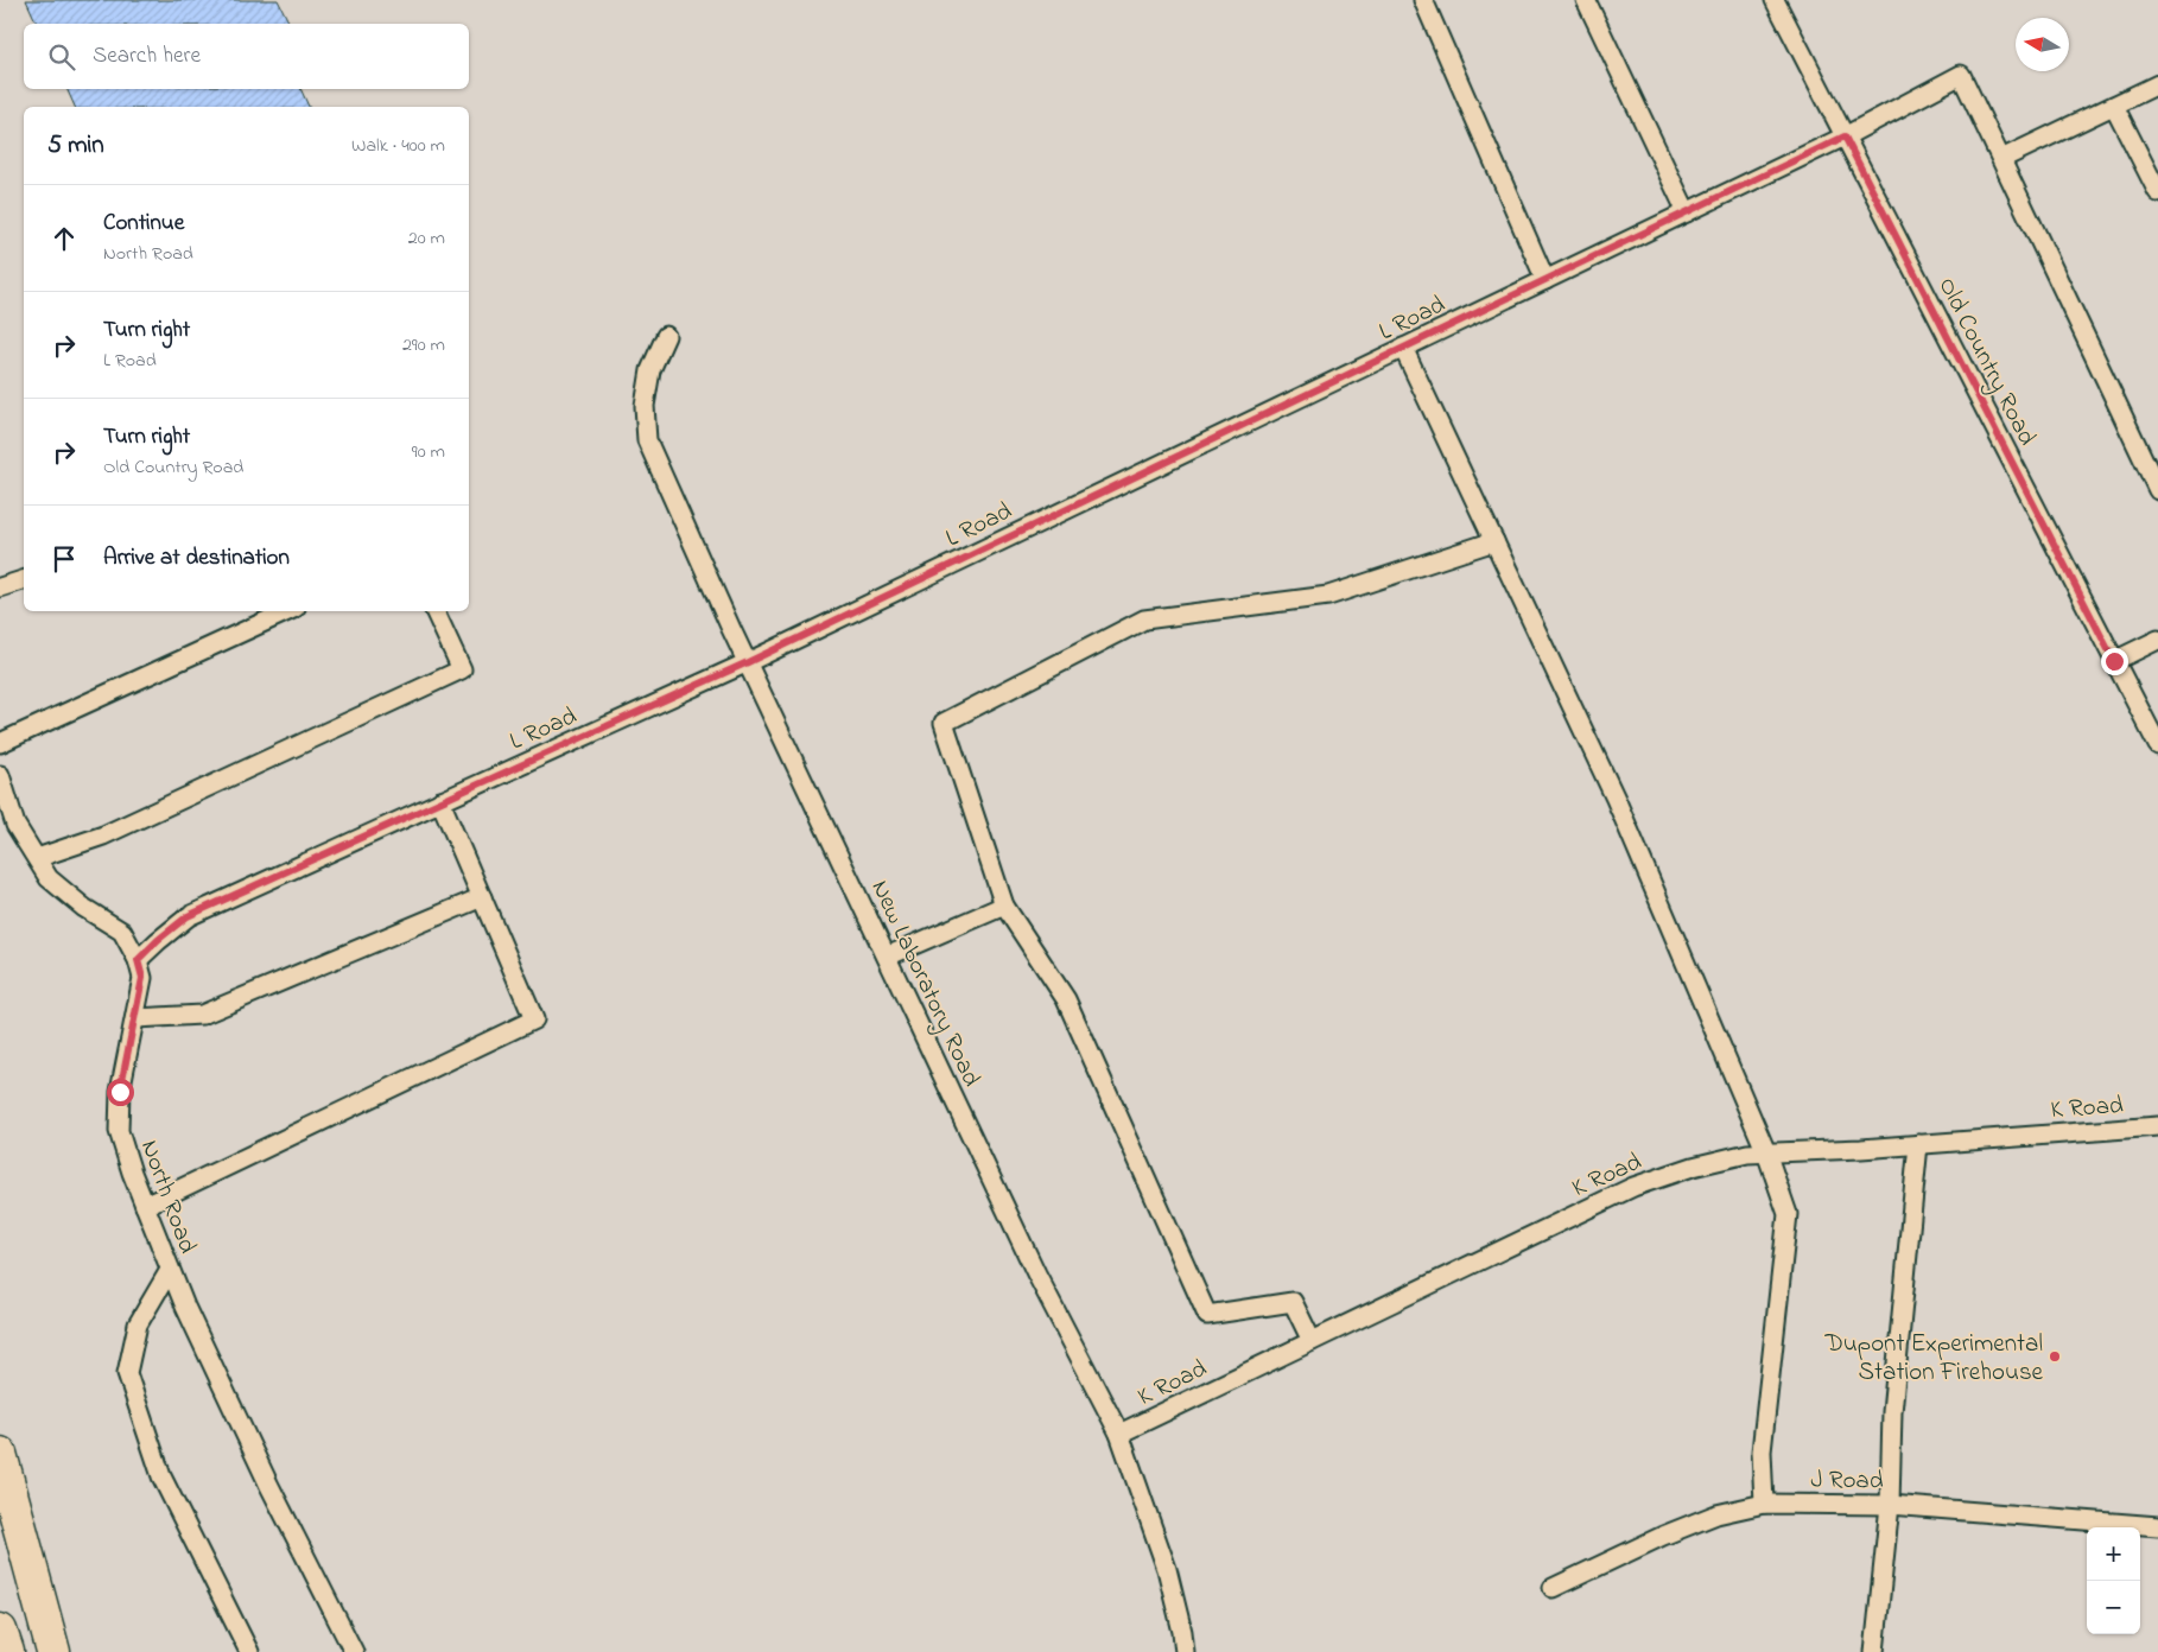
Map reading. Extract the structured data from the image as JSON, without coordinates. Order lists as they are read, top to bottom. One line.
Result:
{"streets":{"lane":["L Road","Old Country Road","New Laboratory Road","K Road","North Road","J Road"]},"crossings":[["L Road","Old Country Road"],["L Road","New Laboratory Road"],["L Road","North Road"],["New Laboratory Road","K Road"]],"places":["Dupont Experimental Station Firehouse"],"north":"left","page":{"search":"Search here","heading":["5 min","Walk · 400 m"],"list":[["Continue","North Road","20 m"],["Turn right","L Road","290 m"],["Turn right","Old Country Road","90 m"],"Arrive at destination"],"map_buttons":["+","−"]}}
